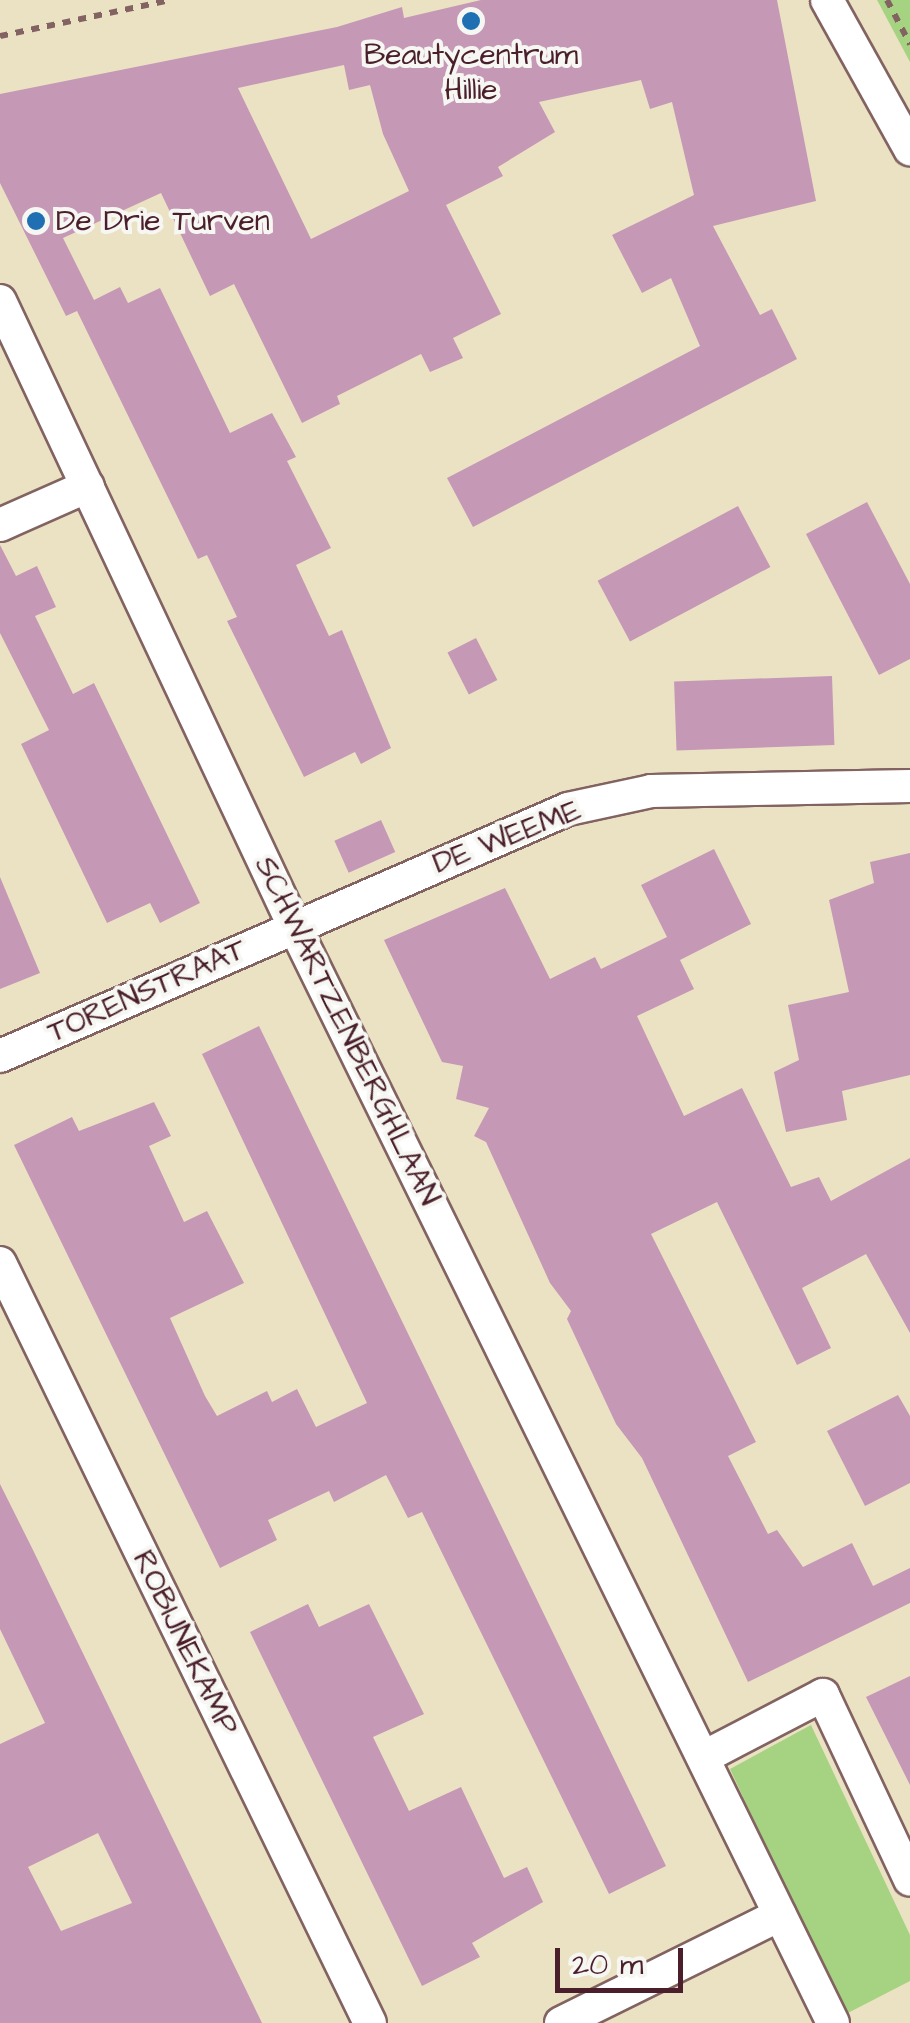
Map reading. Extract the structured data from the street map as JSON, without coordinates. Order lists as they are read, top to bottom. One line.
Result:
{"streets":{"street":["DE WEEME","TORENSTRAAT","SCHWARTZENBERGHLAAN","ROBIJNEKAMP"]},"crossings":[["DE WEEME","TORENSTRAAT"],["DE WEEME","SCHWARTZENBERGHLAAN"],["TORENSTRAAT","SCHWARTZENBERGHLAAN"]],"places":["Beautycentrum Hillie","De Drie Turven"],"scale_bar":"20 m"}
